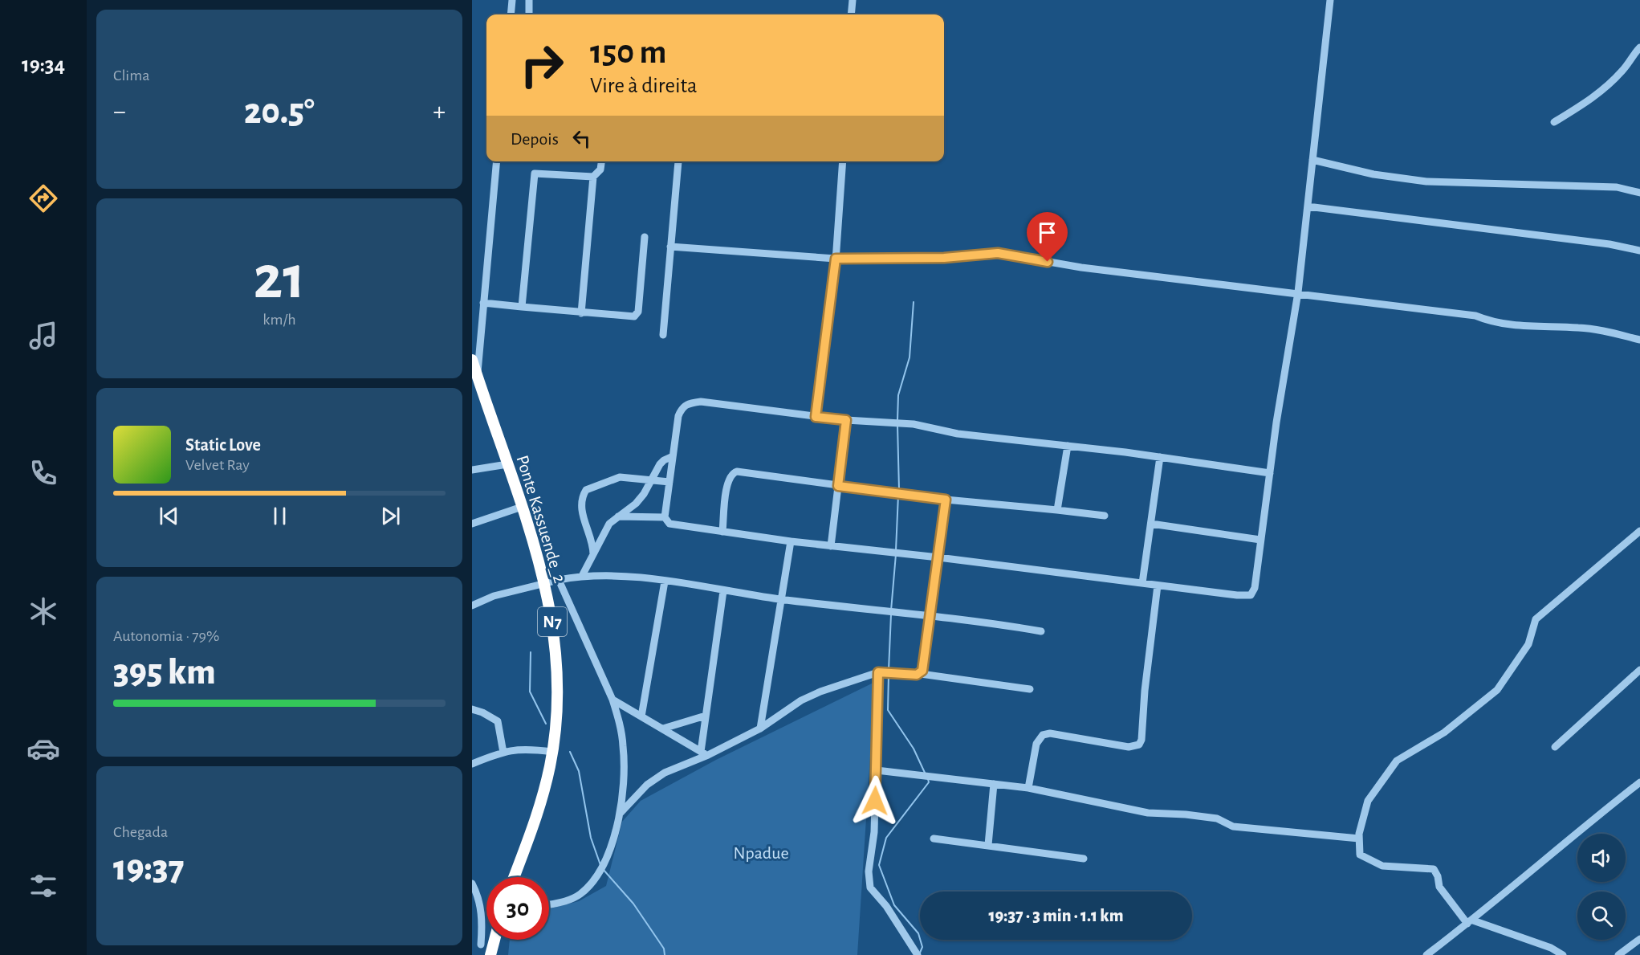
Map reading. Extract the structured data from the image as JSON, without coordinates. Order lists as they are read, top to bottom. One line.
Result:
{"streets":{"highway":["Ponte Kassuende_2","N7"]},"parks":["Npadue"],"page":{"tabs":"19:34","tile":["Clima",["21","km/h"],["Autonomia · 79%","395 km"],["Chegada","19:37"]],"turn":["150 m","Vire à direita"],"heat":["−","20.5°","+"],"then":"Depois","song":["Static Love","Velvet Ray"],"limit":"30","trip":"19:37 · 3 min · 1.1 km"}}
